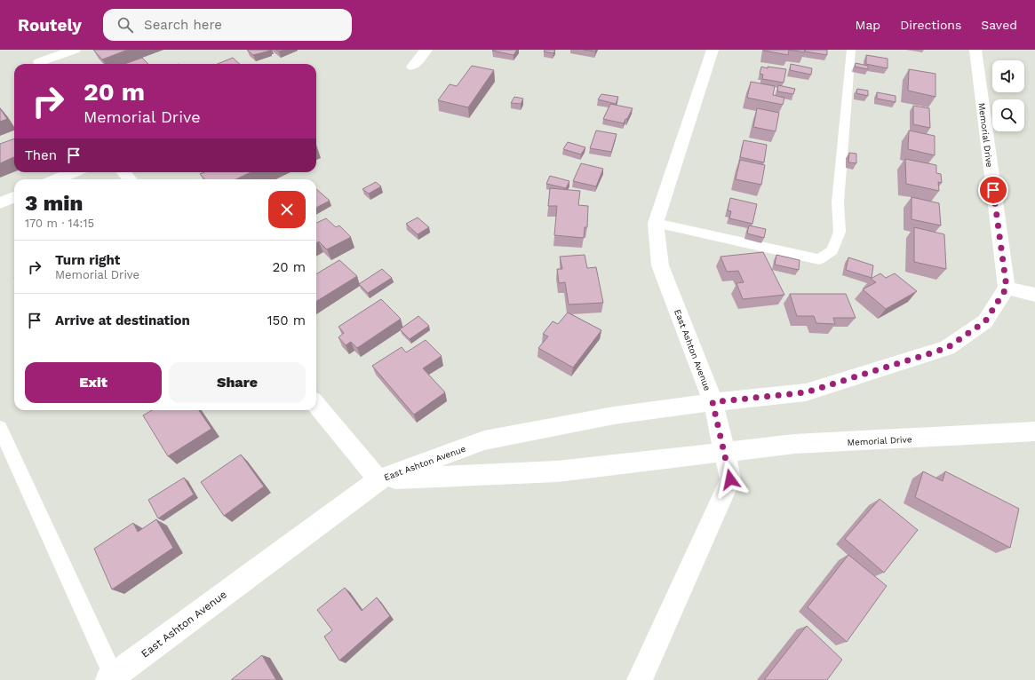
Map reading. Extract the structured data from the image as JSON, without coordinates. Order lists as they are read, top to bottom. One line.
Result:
{"streets":{"street":["Memorial Drive","East Ashton Avenue"]},"crossings":[["Memorial Drive","East Ashton Avenue"]],"page":{"header":"Routely","search":"Search here","nav":["Map","Directions","Saved"],"turn":["20 m","Memorial Drive"],"then":"Then","heading":["3 min","170 m · 14:15"],"list":[{"name":"Turn right","note":"Memorial Drive","value":"20 m"},{"name":"Arrive at destination","value":"150 m"}],"buttons":["Exit","Share"]}}
